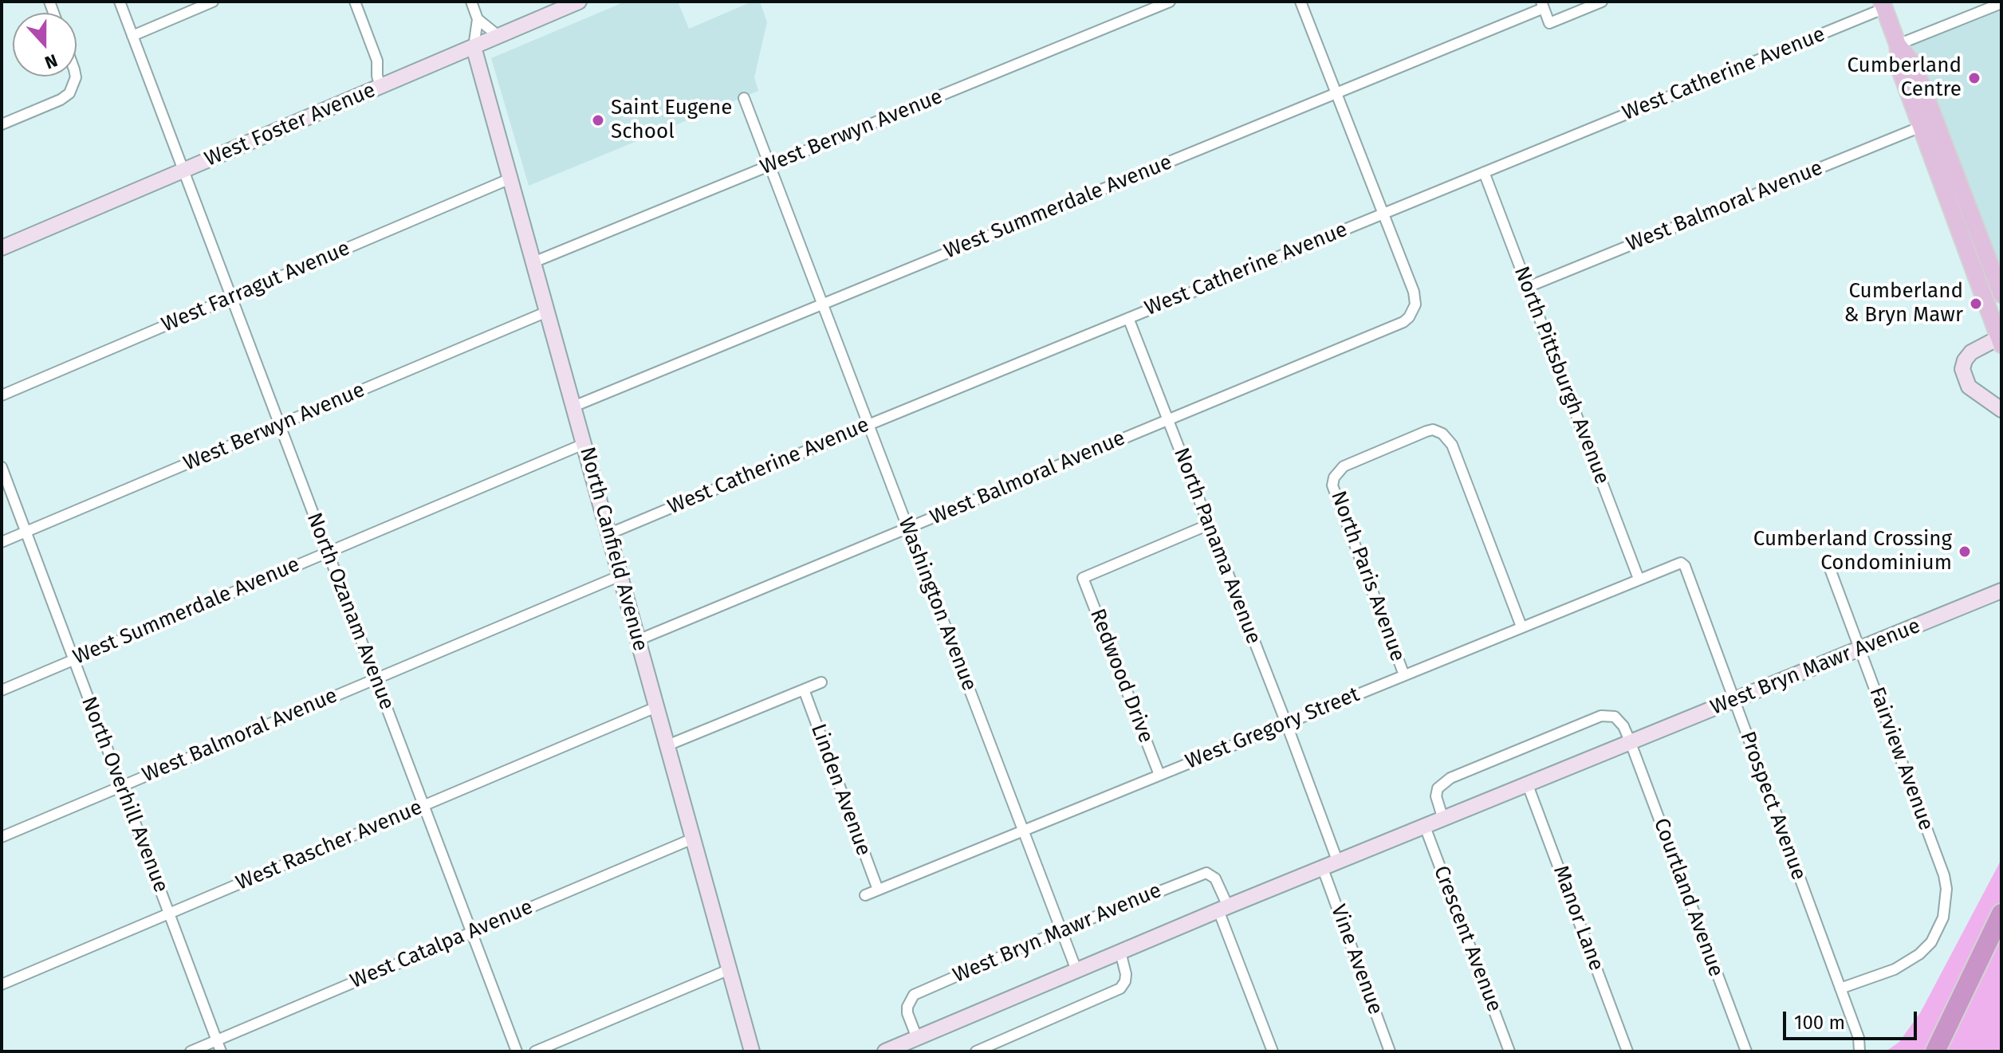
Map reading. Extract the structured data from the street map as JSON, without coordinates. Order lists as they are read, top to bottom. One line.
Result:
{"streets":{"street":["West Catherine Avenue","West Foster Avenue","West Berwyn Avenue","West Balmoral Avenue","West Summerdale Avenue","West Farragut Avenue","North Pittsburgh Avenue","North Panama Avenue","North Canfield Avenue","North Paris Avenue","Washington Avenue","North Ozanam Avenue","West Bryn Mawr Avenue","Redwood Drive","West Gregory Street","Fairview Avenue","Linden Avenue","North Overhill Avenue","Prospect Avenue","West Rascher Avenue","Courtland Avenue","Manor Lane","Crescent Avenue","West Catalpa Avenue","Vine Avenue"]},"crossings":[["West Catherine Avenue","West Balmoral Avenue"],["West Catherine Avenue","North Pittsburgh Avenue"],["West Catherine Avenue","North Panama Avenue"],["West Catherine Avenue","North Canfield Avenue"],["West Catherine Avenue","Washington Avenue"],["West Foster Avenue","North Canfield Avenue"],["West Foster Avenue","North Ozanam Avenue"],["West Berwyn Avenue","North Canfield Avenue"],["West Berwyn Avenue","Washington Avenue"],["West Berwyn Avenue","North Ozanam Avenue"],["West Berwyn Avenue","North Overhill Avenue"],["West Balmoral Avenue","North Pittsburgh Avenue"],["West Balmoral Avenue","North Panama Avenue"],["West Balmoral Avenue","North Canfield Avenue"],["West Balmoral Avenue","Washington Avenue"],["West Balmoral Avenue","North Ozanam Avenue"],["West Balmoral Avenue","North Overhill Avenue"],["West Summerdale Avenue","North Canfield Avenue"],["West Summerdale Avenue","Washington Avenue"],["West Summerdale Avenue","North Ozanam Avenue"],["West Summerdale Avenue","North Overhill Avenue"],["West Farragut Avenue","North Canfield Avenue"],["West Farragut Avenue","North Ozanam Avenue"],["North Pittsburgh Avenue","West Gregory Street"],["North Panama Avenue","West Bryn Mawr Avenue"],["North Panama Avenue","Redwood Drive"],["North Panama Avenue","West Gregory Street"],["North Canfield Avenue","West Rascher Avenue"],["North Canfield Avenue","West Catalpa Avenue"],["North Paris Avenue","West Gregory Street"],["Washington Avenue","West Bryn Mawr Avenue"],["Washington Avenue","West Gregory Street"],["North Ozanam Avenue","West Rascher Avenue"],["North Ozanam Avenue","West Catalpa Avenue"],["West Bryn Mawr Avenue","Fairview Avenue"],["West Bryn Mawr Avenue","Prospect Avenue"],["West Bryn Mawr Avenue","Courtland Avenue"],["West Bryn Mawr Avenue","Manor Lane"],["West Bryn Mawr Avenue","Crescent Avenue"],["West Bryn Mawr Avenue","Vine Avenue"],["Redwood Drive","West Gregory Street"],["West Gregory Street","Linden Avenue"],["West Gregory Street","Prospect Avenue"],["Fairview Avenue","Prospect Avenue"],["North Overhill Avenue","West Rascher Avenue"],["North Overhill Avenue","West Catalpa Avenue"]],"places":["Cumberland Centre","Saint Eugene School","Cumberland & Bryn Mawr","Cumberland Crossing Condominium"],"scale_bar":"100 m","north":"bottom"}
